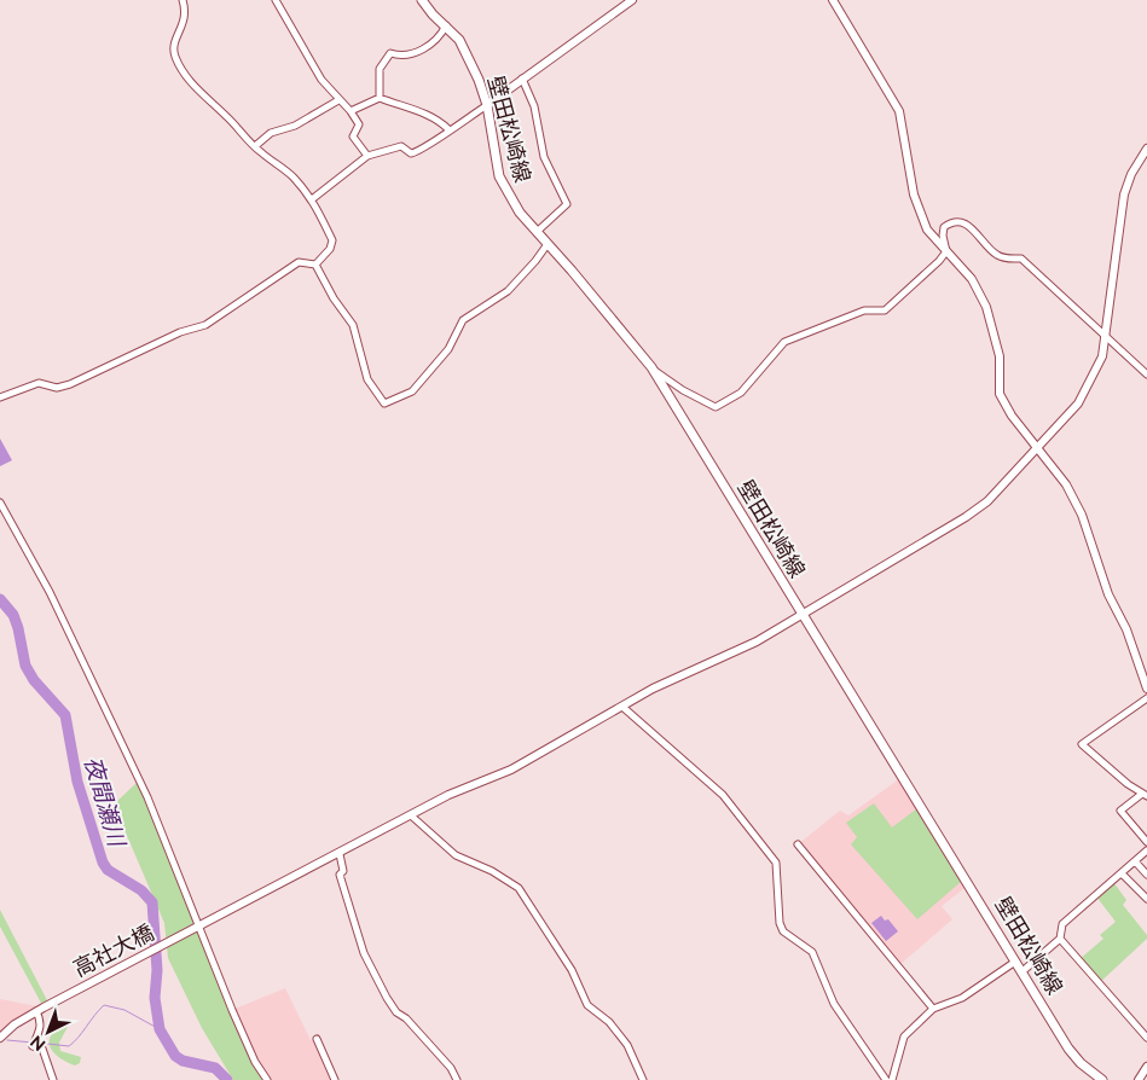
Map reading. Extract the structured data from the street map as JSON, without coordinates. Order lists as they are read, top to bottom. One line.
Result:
{"streets":{"main road":["壁田松崎線"],"street":["高社大橋"]},"crossings":[["壁田松崎線","高社大橋"]],"water":["夜間瀬川"],"north":"bottom left"}
